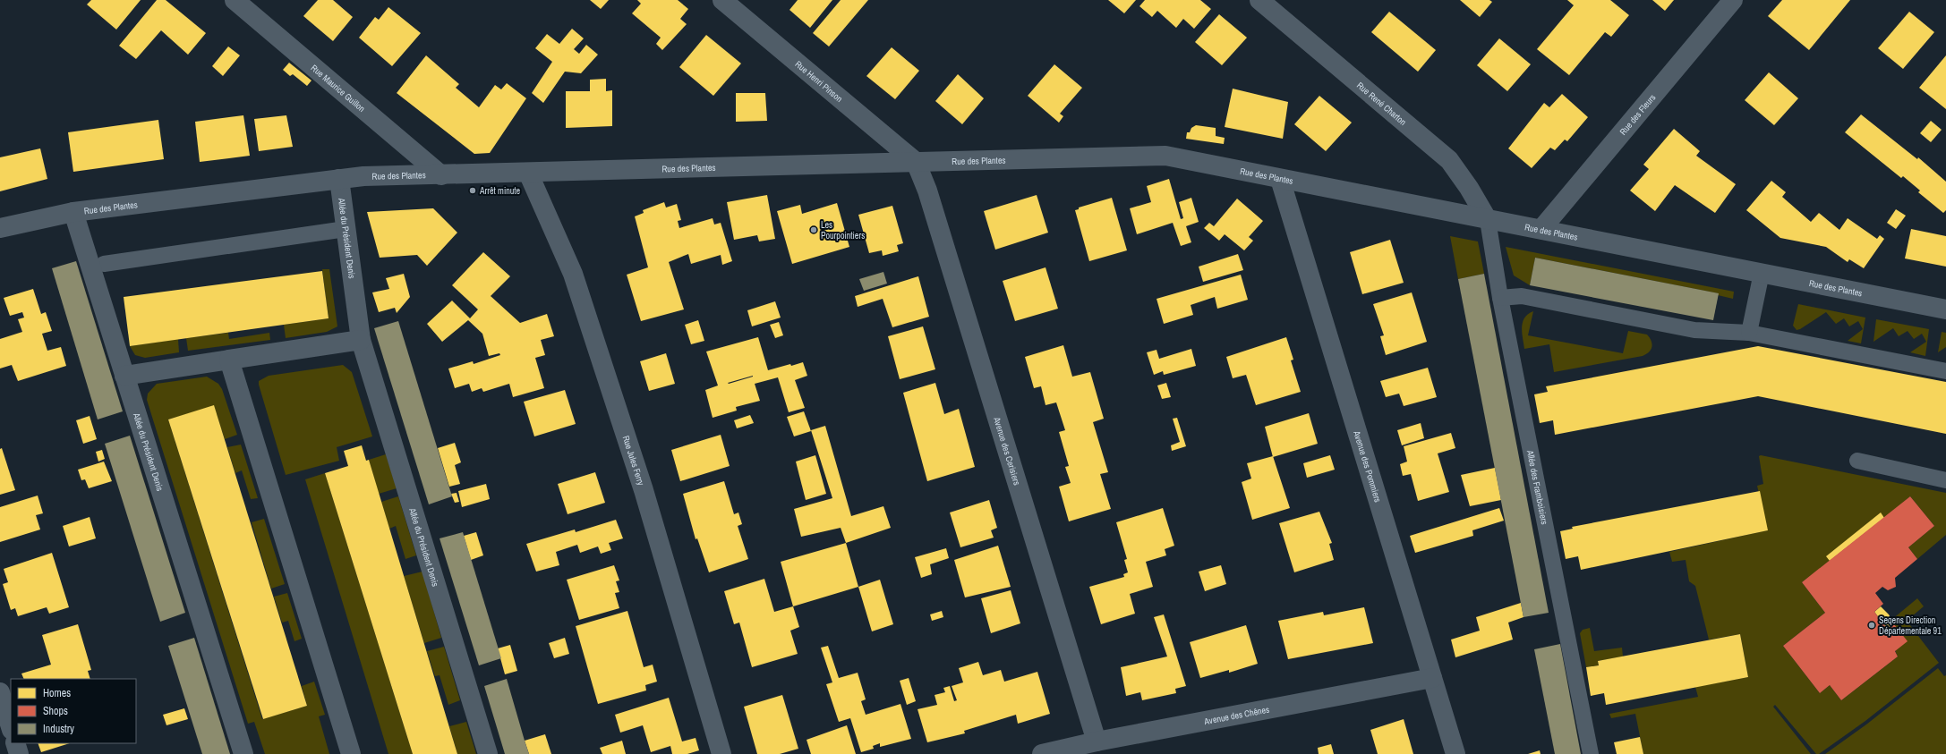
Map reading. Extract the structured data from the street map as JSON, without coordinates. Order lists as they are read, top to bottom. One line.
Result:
{"streets":{"street":["Rue Henri Pinson","Rue Maurice Guillon","Rue René Charton","Rue des Fleurs","Rue des Plantes","Allée du Président Denis","Avenue des Cerisiers","Rue Jules Ferry","Avenue des Pommiers","Avenue des Chênes"],"lane":["Allée des Framboisiers"]},"crossings":[["Rue Henri Pinson","Rue des Plantes"],["Rue Henri Pinson","Avenue des Cerisiers"],["Rue Maurice Guillon","Rue des Plantes"],["Rue René Charton","Rue des Plantes"],["Rue René Charton","Allée des Framboisiers"],["Rue des Fleurs","Rue des Plantes"],["Rue des Plantes","Allée du Président Denis"],["Rue des Plantes","Avenue des Cerisiers"],["Rue des Plantes","Rue Jules Ferry"],["Rue des Plantes","Avenue des Pommiers"],["Rue des Plantes","Allée des Framboisiers"],["Avenue des Cerisiers","Avenue des Chênes"],["Avenue des Pommiers","Avenue des Chênes"]],"places":["Arrêt minute","Les Pourpointiers","Seqens Direction Départementale 91"],"legend":["Homes","Shops","Industry"]}
